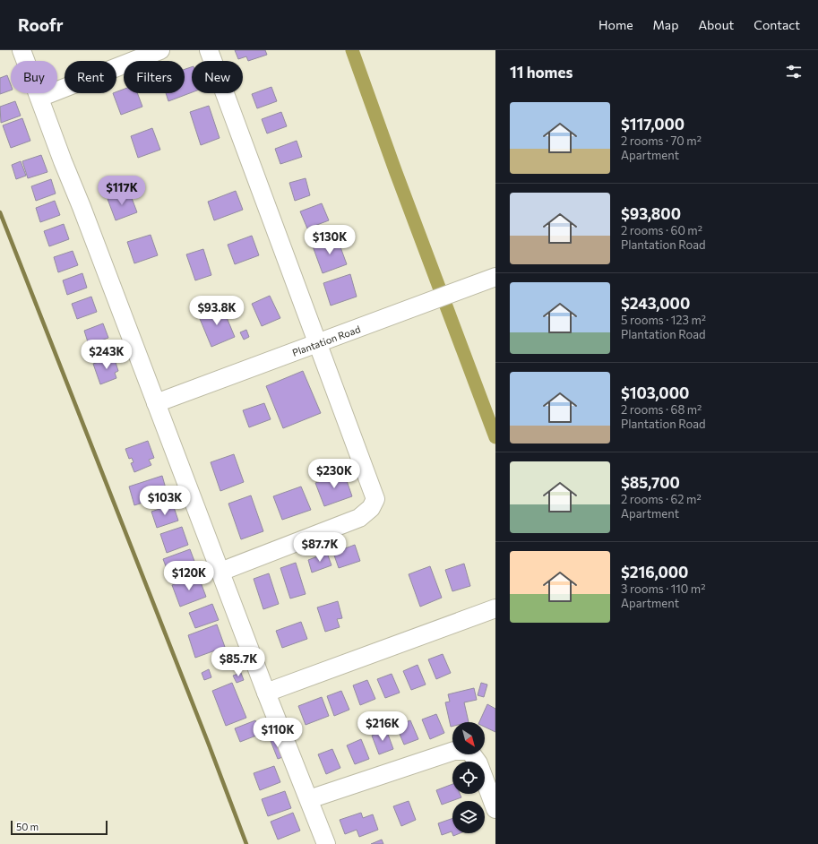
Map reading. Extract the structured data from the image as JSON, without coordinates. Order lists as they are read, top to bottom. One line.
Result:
{"streets":{"street":["Plantation Road"]},"scale_bar":"50 m","north":"bottom right","page":{"header":"Roofr","nav":["Home","Map","About","Contact"],"heading":"11 homes","chip":["Buy","Rent","Filters","New"],"list":[{"name":"$117,000","note":"2 rooms · 70 m² · Apartment"},{"name":"$93,800","note":"2 rooms · 60 m² · Plantation Road"},{"name":"$243,000","note":"5 rooms · 123 m² · Plantation Road"},{"name":"$103,000","note":"2 rooms · 68 m² · Plantation Road"},{"name":"$85,700","note":"2 rooms · 62 m² · Apartment"},{"name":"$216,000","note":"3 rooms · 110 m² · Apartment"}],"price":["$117K","$130K","$93.8K","$243K","$230K","$103K","$87.7K","$120K","$85.7K","$216K","$110K"],"scale":"50 m"}}
